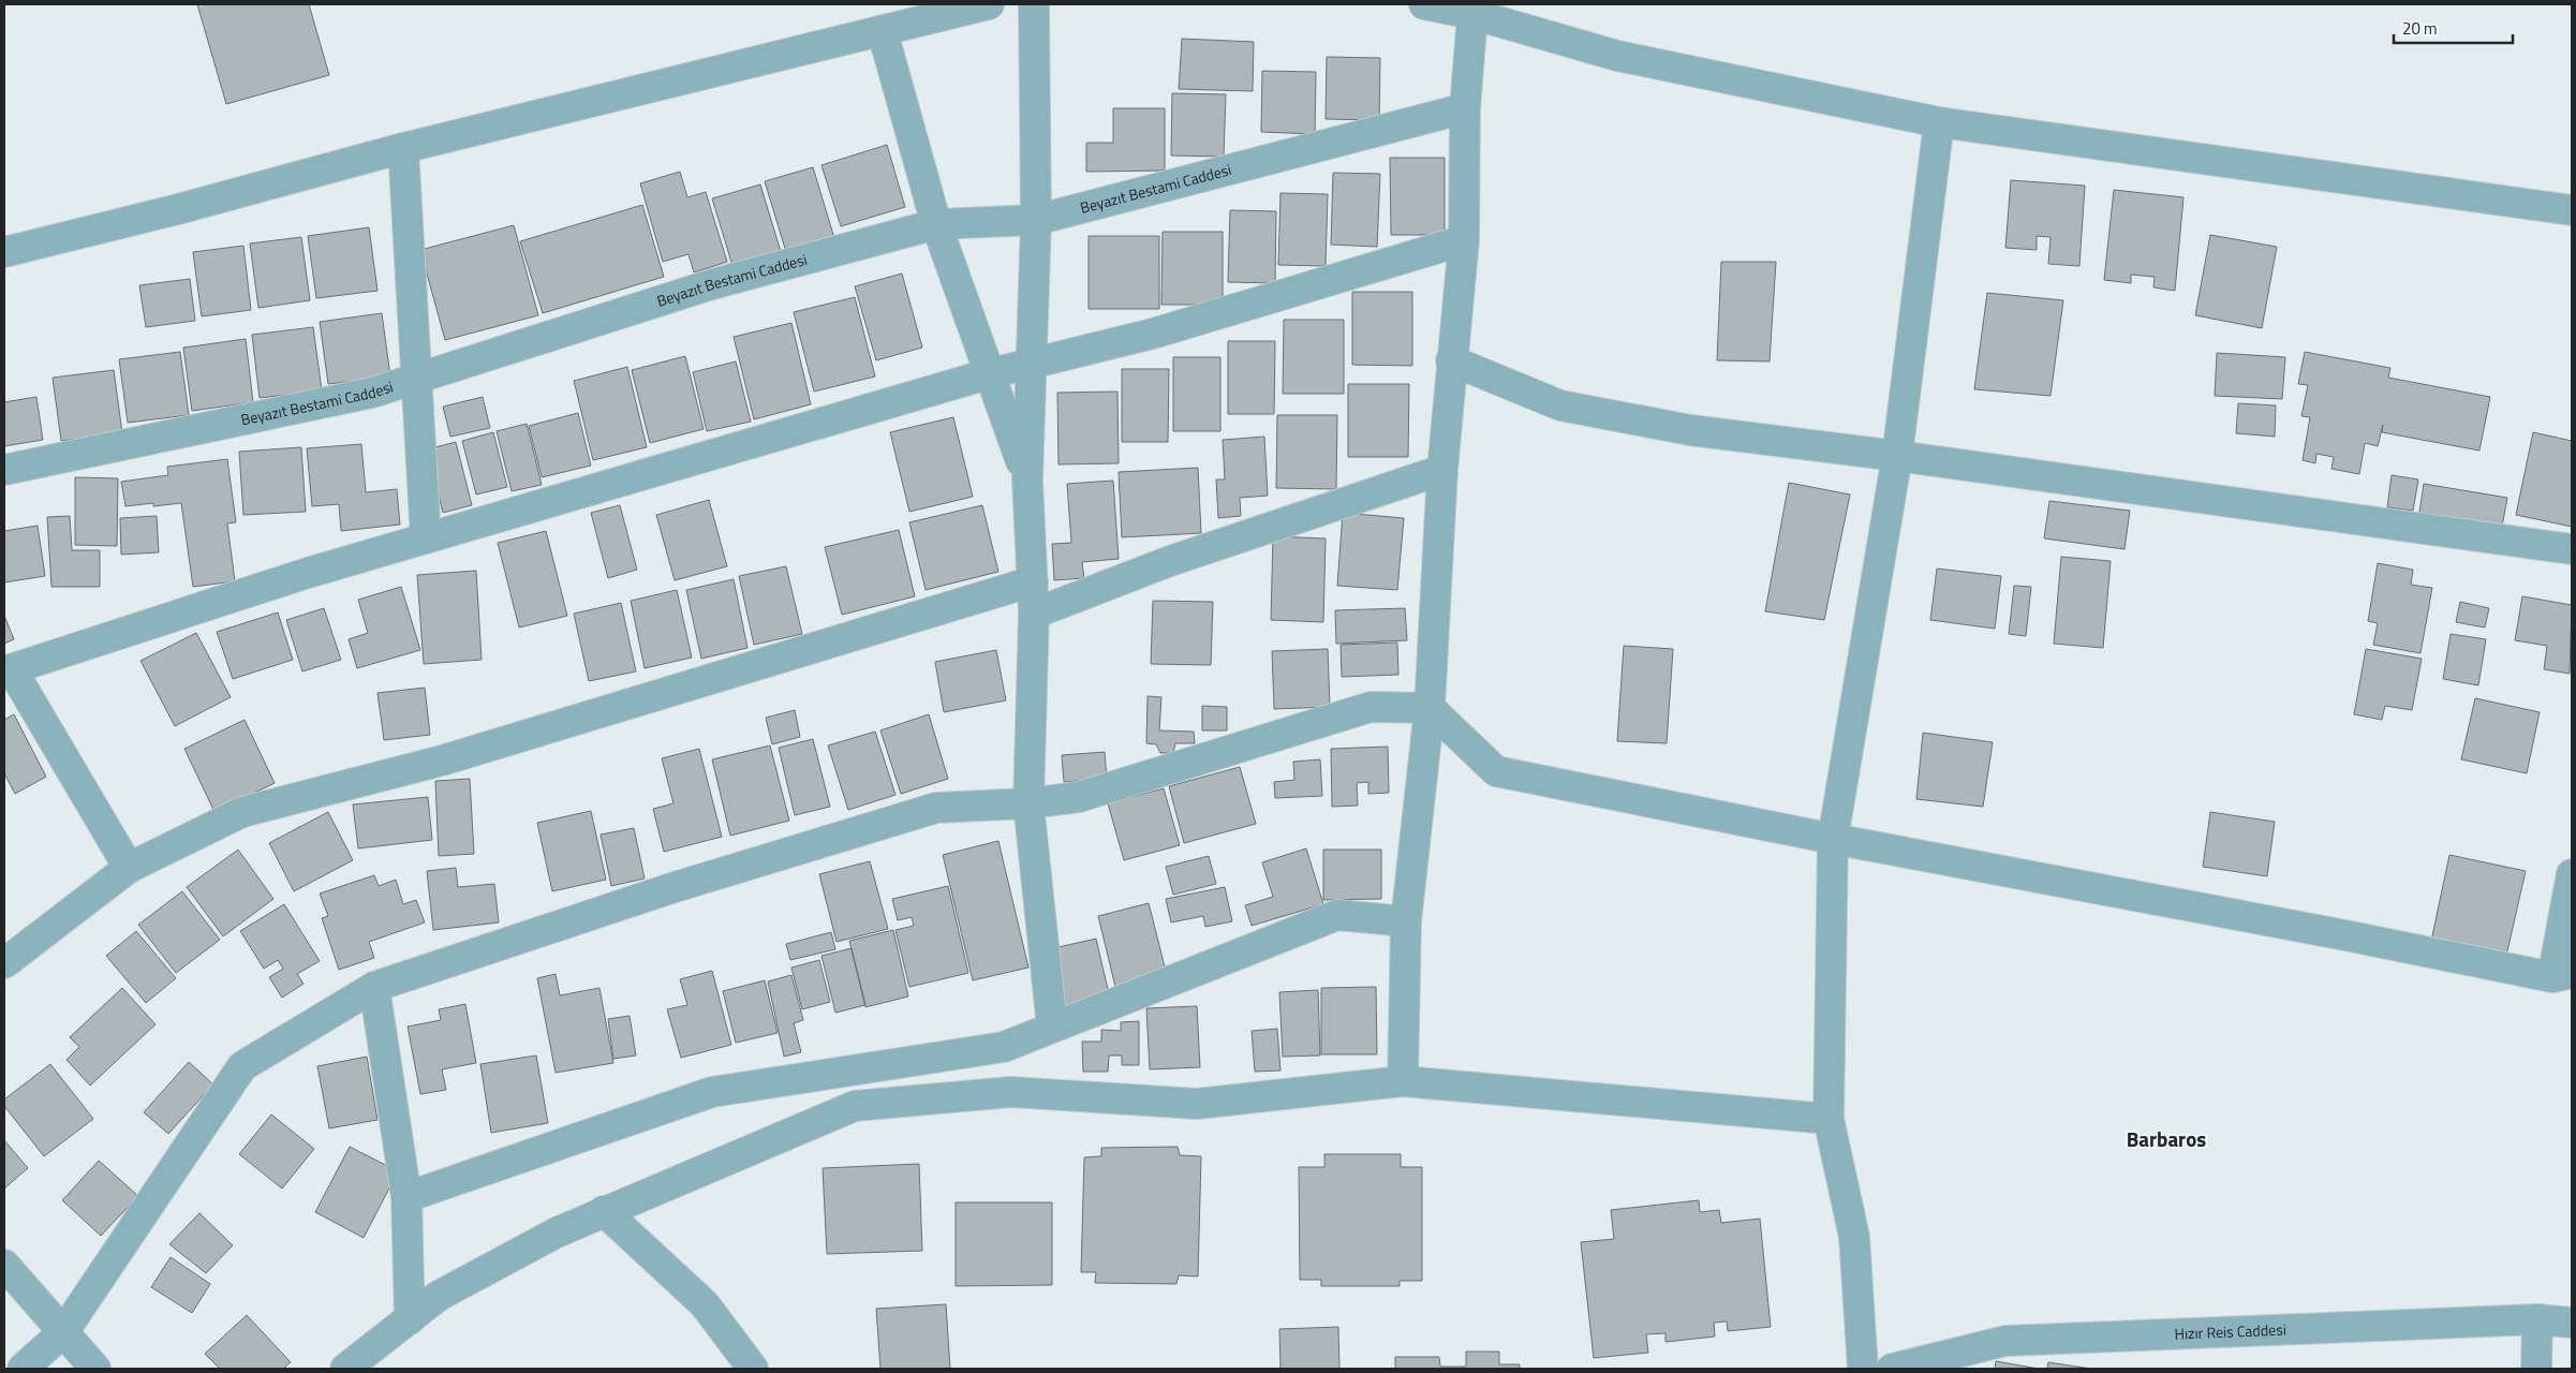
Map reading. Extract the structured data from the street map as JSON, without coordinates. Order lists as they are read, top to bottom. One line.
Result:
{"streets":{"street":["Beyazıt Bestami Caddesi","Hızır Reis Caddesi"]},"districts":["Barbaros"],"scale_bar":"20 m"}
